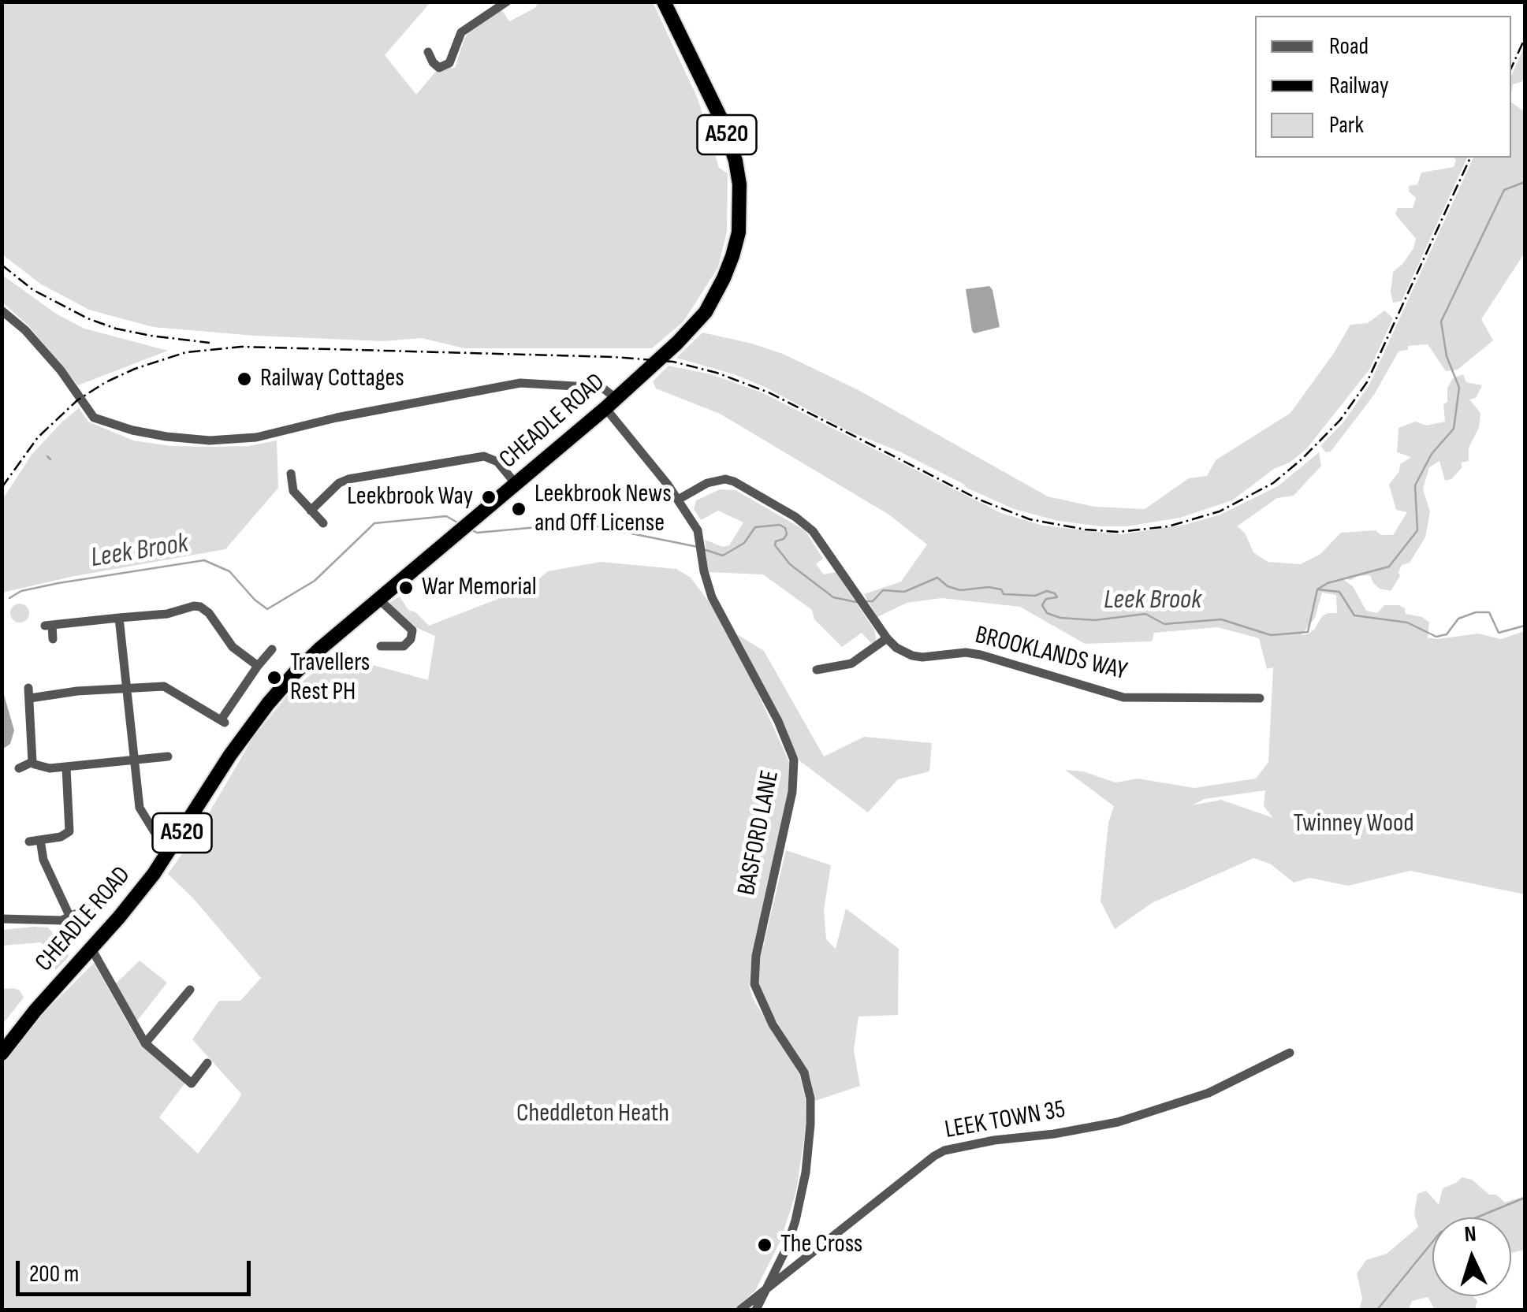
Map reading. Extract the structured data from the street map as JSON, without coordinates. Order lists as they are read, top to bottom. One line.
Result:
{"streets":{"highway":["A520","CHEADLE ROAD"],"street":["BROOKLANDS WAY","BASFORD LANE","LEEK TOWN 35"]},"crossings":[["CHEADLE ROAD","BASFORD LANE"],["BROOKLANDS WAY","BASFORD LANE"],["BASFORD LANE","LEEK TOWN 35"]],"water":["Leek Brook"],"parks":["Twinney Wood","Cheddleton Heath"],"places":["Railway Cottages","Leekbrook Way","Leekbrook News and Off License","War Memorial","Travellers Rest PH","The Cross"],"legend":["Road","Railway","Park"],"scale_bar":"200 m","north":"top"}
